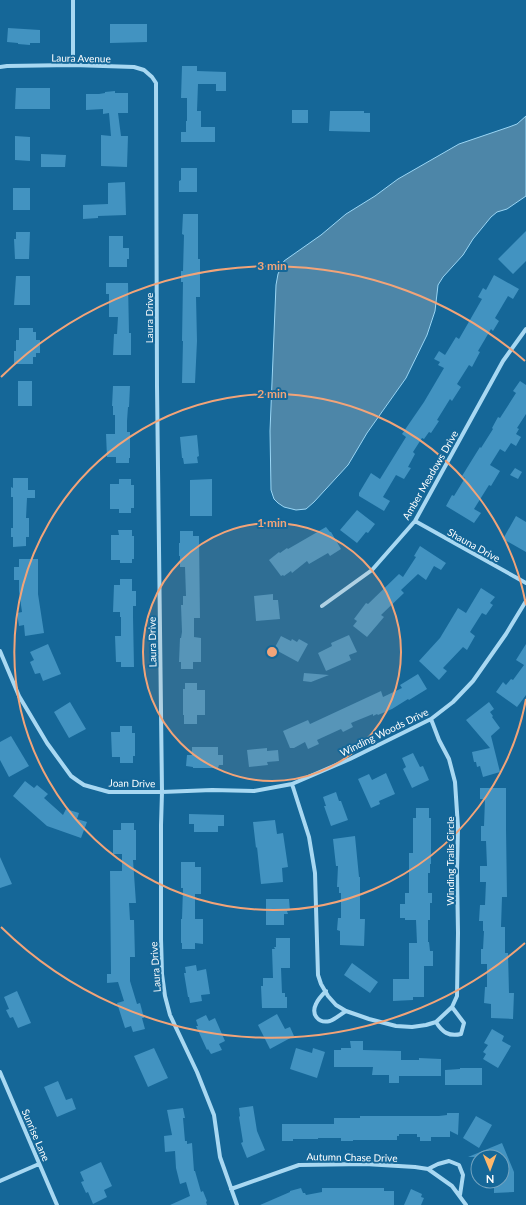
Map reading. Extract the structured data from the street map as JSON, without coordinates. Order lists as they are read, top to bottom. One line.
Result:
{"streets":{"street":["Laura Avenue","Laura Drive","Amber Meadows Drive","Shauna Drive","Winding Woods Drive","Joan Drive","Winding Trails Circle","Sunrise Lane","Autumn Chase Drive"]},"crossings":[["Laura Avenue","Laura Drive"],["Laura Drive","Joan Drive"],["Laura Drive","Autumn Chase Drive"],["Amber Meadows Drive","Shauna Drive"],["Winding Woods Drive","Joan Drive"],["Winding Woods Drive","Winding Trails Circle"]],"north":"bottom","rings":["3 min","2 min","1 min"]}
